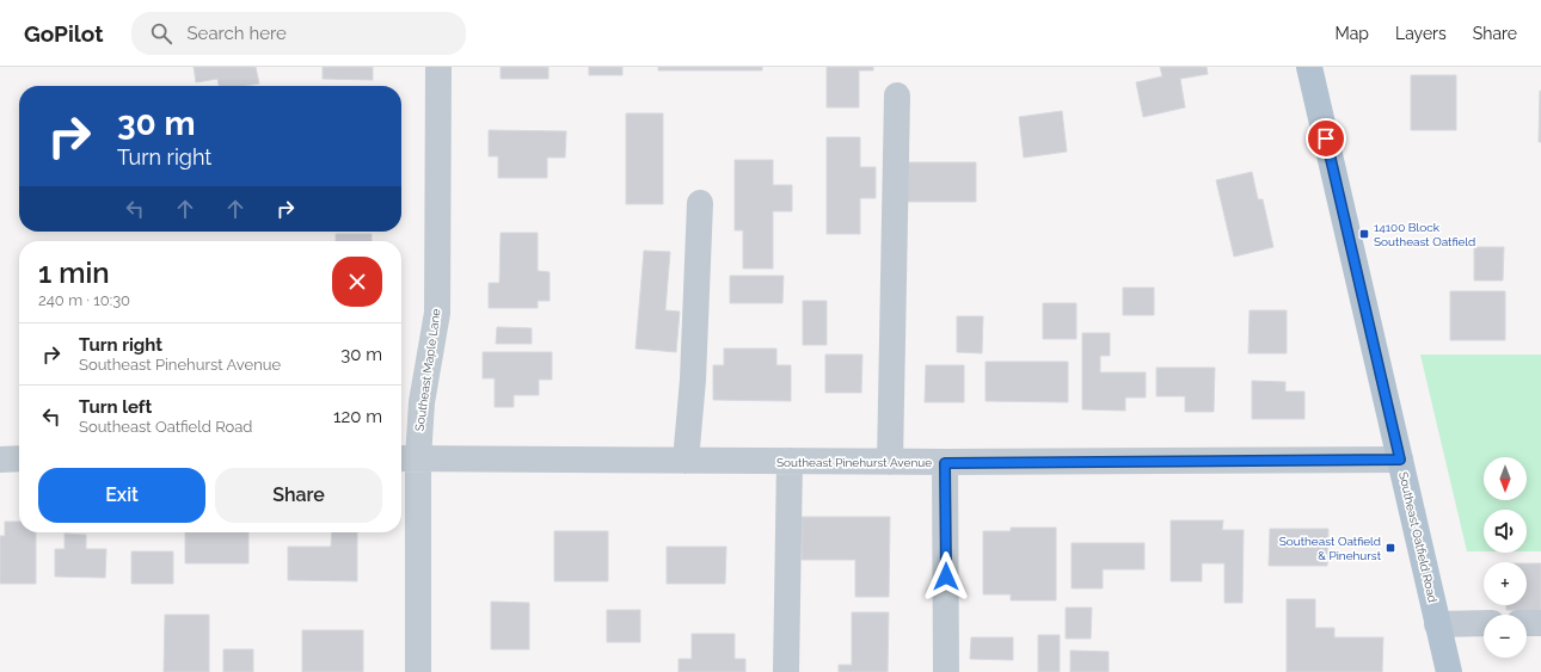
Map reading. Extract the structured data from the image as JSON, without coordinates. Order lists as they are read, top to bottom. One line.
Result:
{"streets":{"main road":["Southeast Oatfield Road"],"street":["Southeast Maple Lane","Southeast Pinehurst Avenue"]},"crossings":[["Southeast Maple Lane","Southeast Pinehurst Avenue"],["Southeast Pinehurst Avenue","Southeast Oatfield Road"]],"places":{"transit":["14100 Block Southeast Oatfield","Southeast Oatfield & Pinehurst"]},"north":"bottom","page":{"header":"GoPilot","search":"Search here","nav":["Map","Layers","Share"],"turn":["30 m","Turn right"],"heading":["1 min","240 m · 10:30"],"list":[{"name":"Turn right","note":"Southeast Pinehurst Avenue","value":"30 m"},{"name":"Turn left","note":"Southeast Oatfield Road","value":"120 m"}],"map_buttons":["+","−"],"buttons":["Exit","Share"]}}
